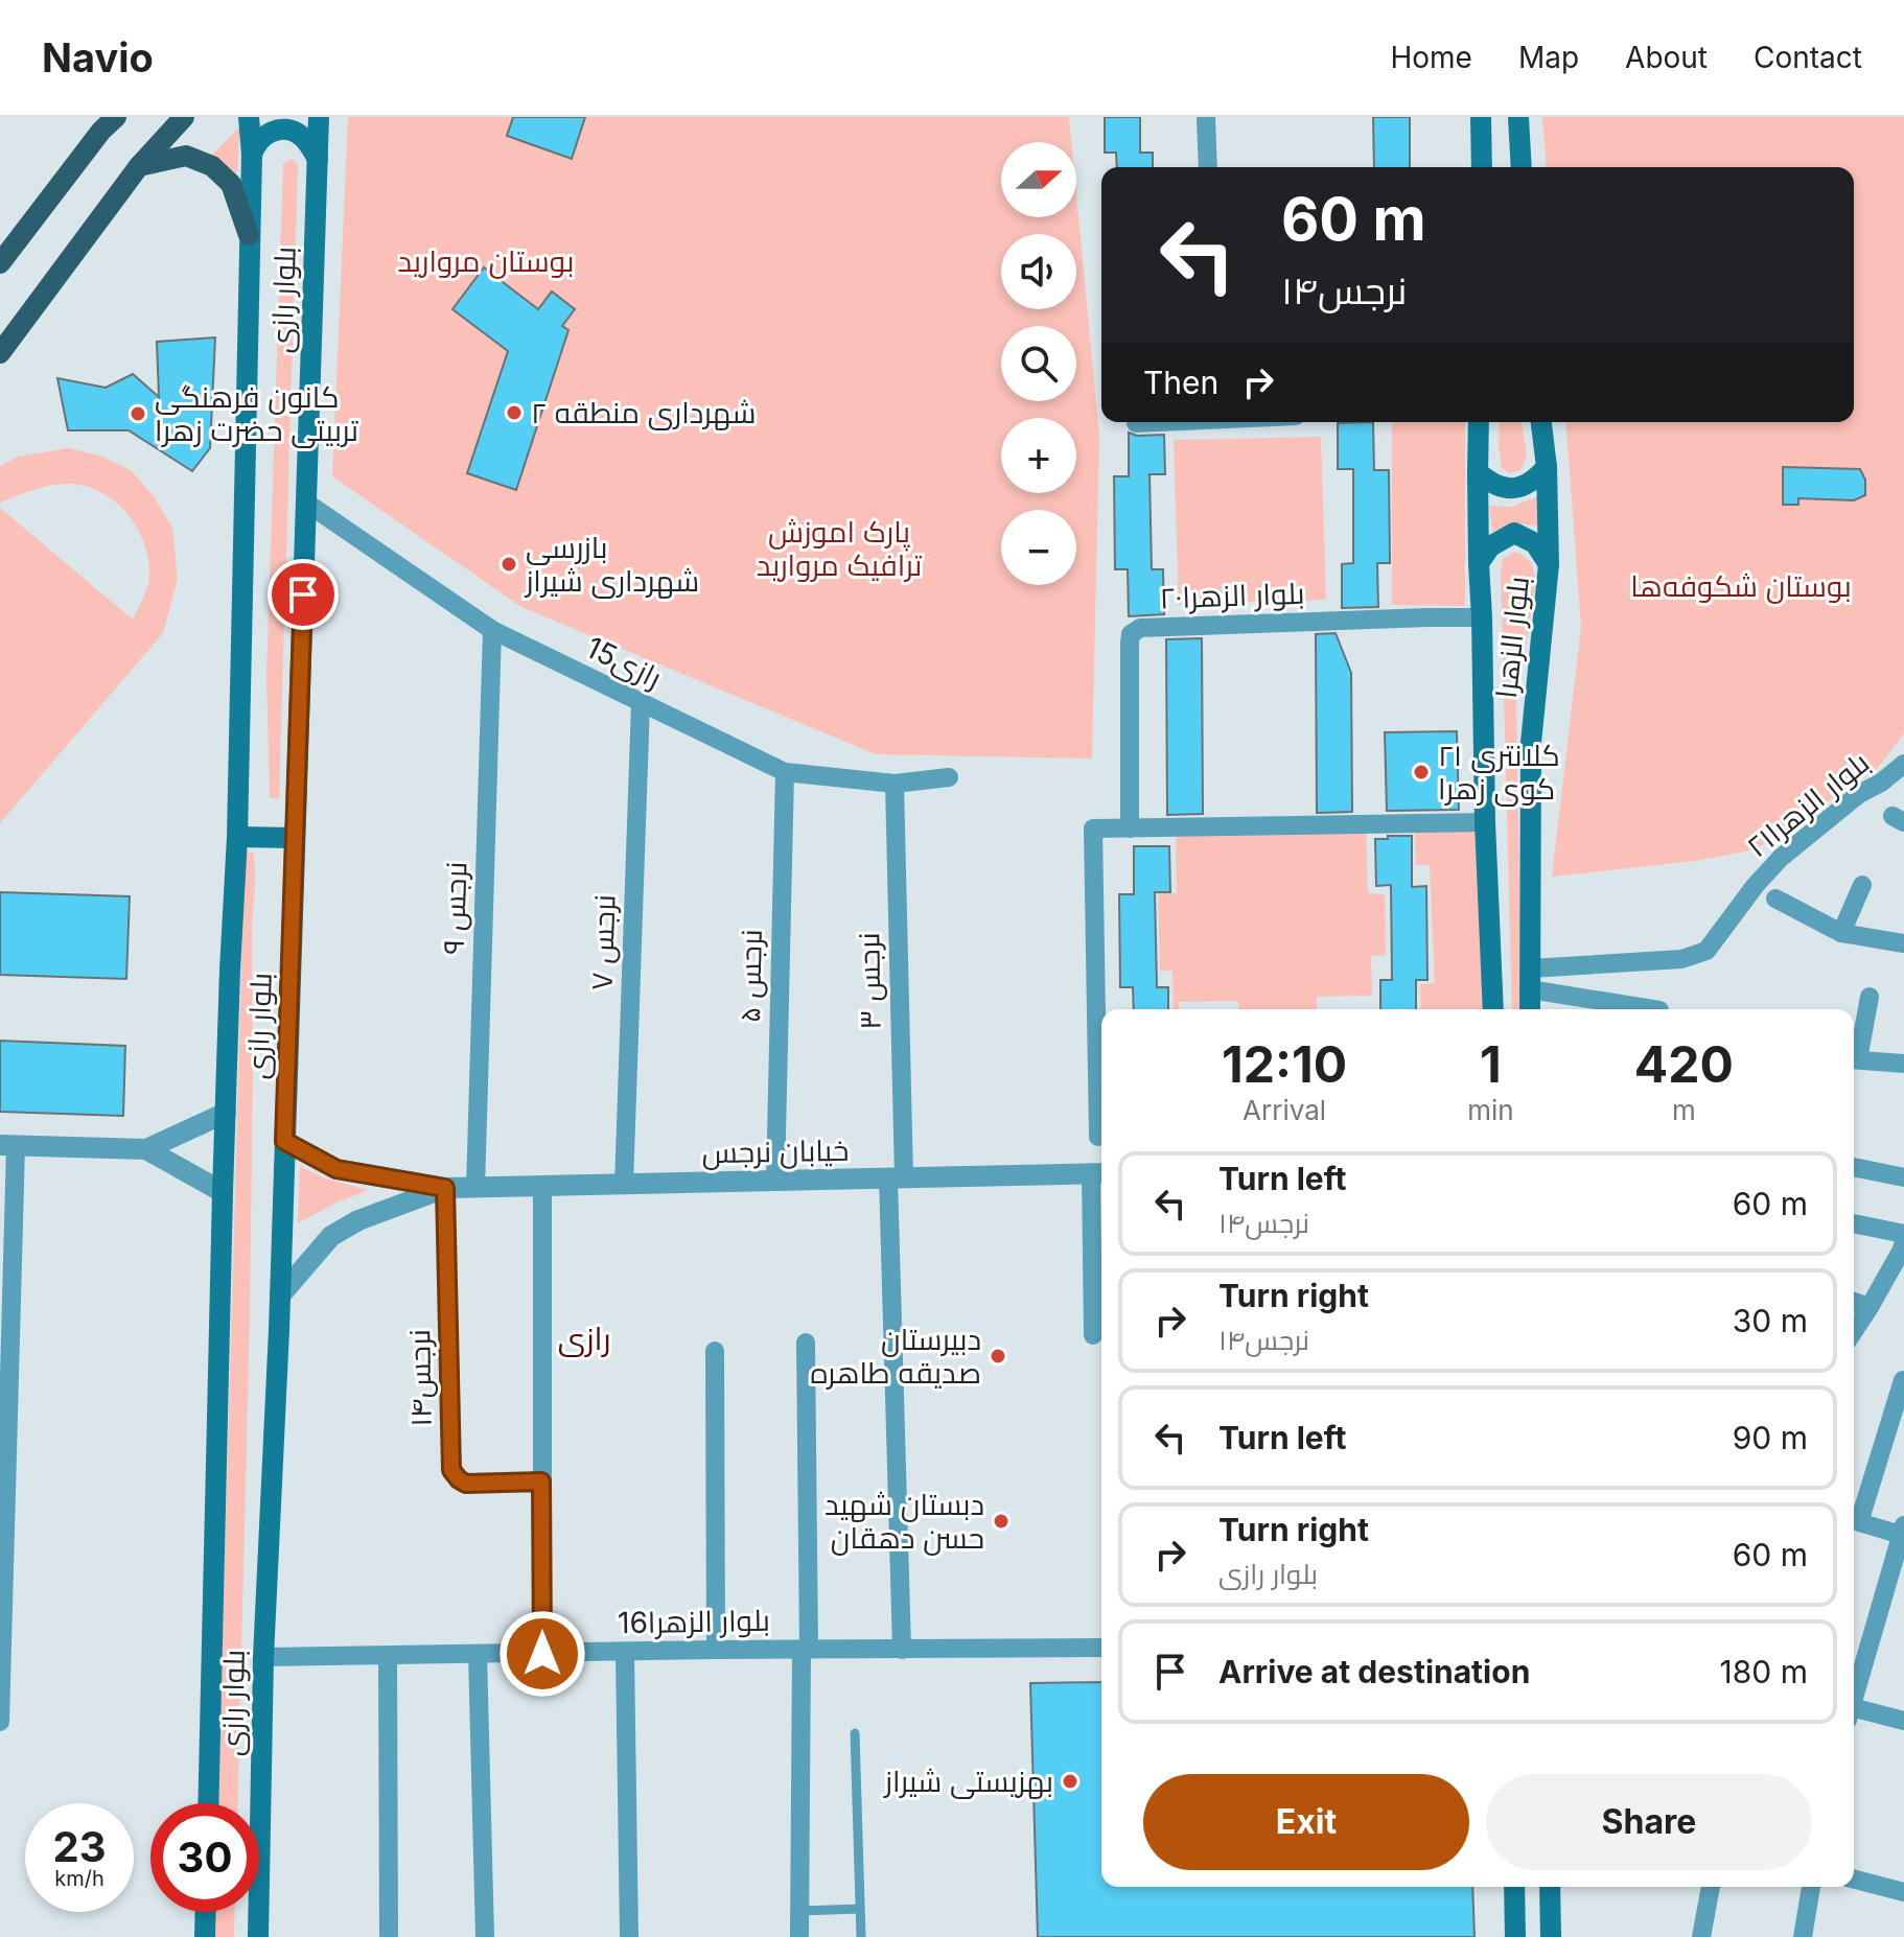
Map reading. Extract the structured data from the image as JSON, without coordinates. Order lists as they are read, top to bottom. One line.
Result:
{"streets":{"main road":["بلوار رازی","بلوار الزهرا"],"street":["بلوار الزهرا۲۰","15رازی","بلوار الزهرا۲۱","نرجس ۹","نرجس ۷","نرجس ۵","نرجس ۳","خیابان نرجس","نرجس۱۴","16بلوار الزهرا"]},"crossings":[["بلوار رازی","15رازی"],["بلوار رازی","16بلوار الزهرا"],["بلوار الزهرا۲۰","بلوار الزهرا"],["بلوار الزهرا","بلوار الزهرا۲۱"],["15رازی","نرجس ۹"],["15رازی","نرجس ۷"],["15رازی","نرجس ۵"],["15رازی","نرجس ۳"],["نرجس ۹","خیابان نرجس"],["نرجس ۷","خیابان نرجس"],["نرجس ۵","خیابان نرجس"],["نرجس ۳","خیابان نرجس"],["نرجس ۳","16بلوار الزهرا"],["خیابان نرجس","نرجس۱۴"]],"districts":["رازی"],"parks":["بوستان مروارید","پارک اموزش ترافیک مروارید","بوستان شکوفه‌ها"],"places":["شهرداری منطقه ۲","کانون فرهنگی تربیتی حضرت زهرا","بازرسی شهرداری شیراز","کلانتری ۲۱ کوی زهرا","دبیرستان صدیقه طاهره","دبستان شهید حسن دهقان","بهزیستی شیراز"],"north":"right","page":{"header":"Navio","nav":["Home","Map","About","Contact"],"map_buttons":["+","−"],"turn":["60 m","نرجس۱۴"],"then":"Then","eta":["12:10","Arrival","1","min","420","m"],"list":[{"name":"Turn left","note":"نرجس۱۴","value":"60 m"},{"name":"Turn right","note":"نرجس۱۴","value":"30 m"},{"name":"Turn left","value":"90 m"},{"name":"Turn right","note":"بلوار رازی","value":"60 m"},{"name":"Arrive at destination","value":"180 m"}],"buttons":["Exit","Share"],"speed":"23 km/h","limit":"30"}}
